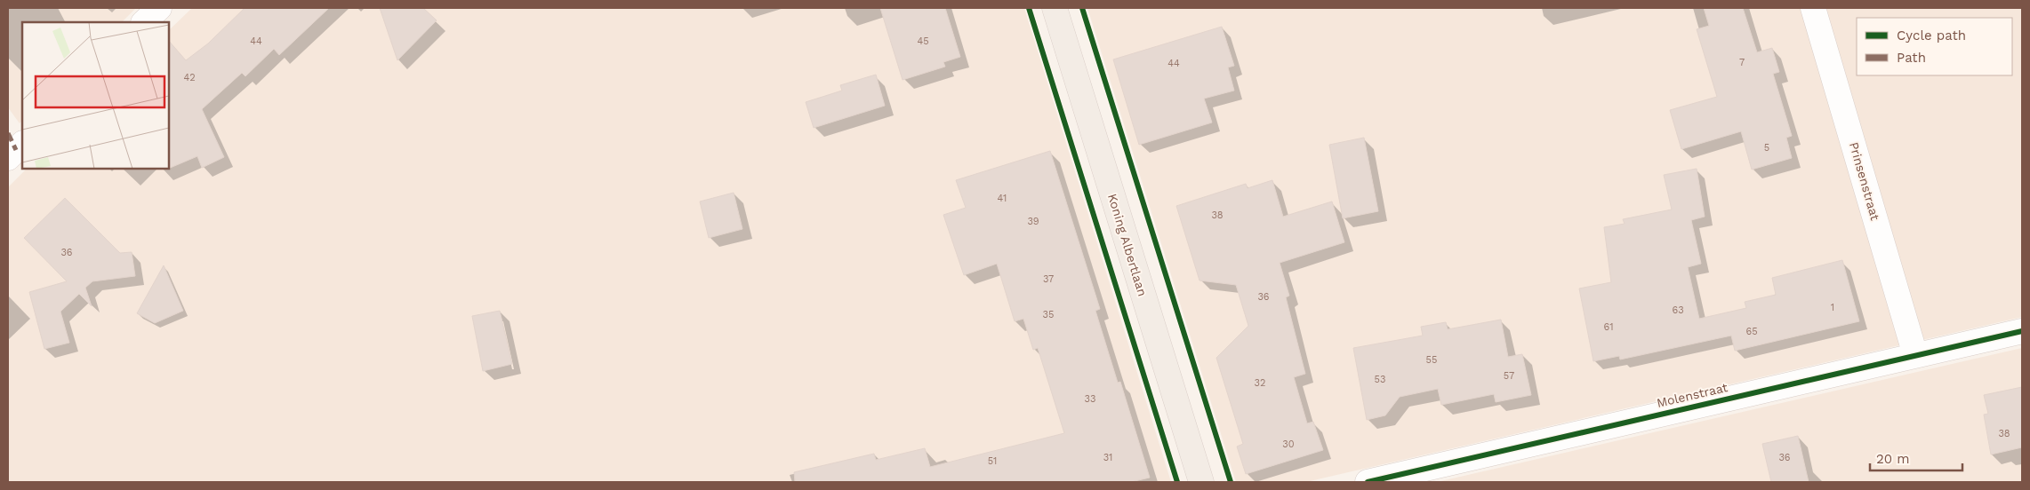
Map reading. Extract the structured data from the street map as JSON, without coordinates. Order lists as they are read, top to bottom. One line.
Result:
{"streets":{"main road":["Koning Albertlaan"],"street":["Prinsenstraat","Molenstraat"]},"crossings":[["Prinsenstraat","Molenstraat"]],"house_numbers":["44","45","7","44","42","5","41","38","39","36","37","36","1","63","35","61","65","55","57","53","32","33","38","30","31","36","51"],"legend":["Cycle path","Path"],"scale_bar":"20 m"}
